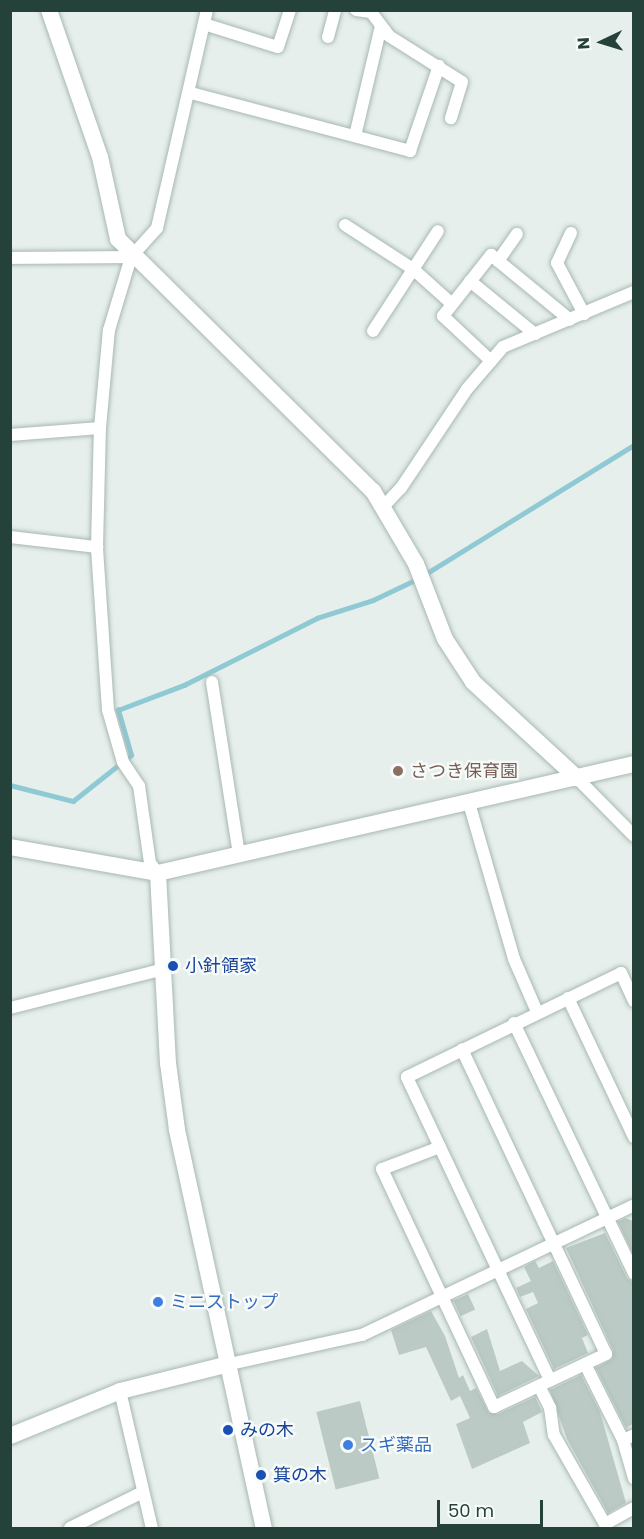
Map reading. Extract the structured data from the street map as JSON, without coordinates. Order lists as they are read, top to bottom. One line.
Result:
{"places":["さつき保育園","小針領家","ミニストップ","みの木","スギ薬品","箕の木"],"scale_bar":"50 m","north":"left"}
